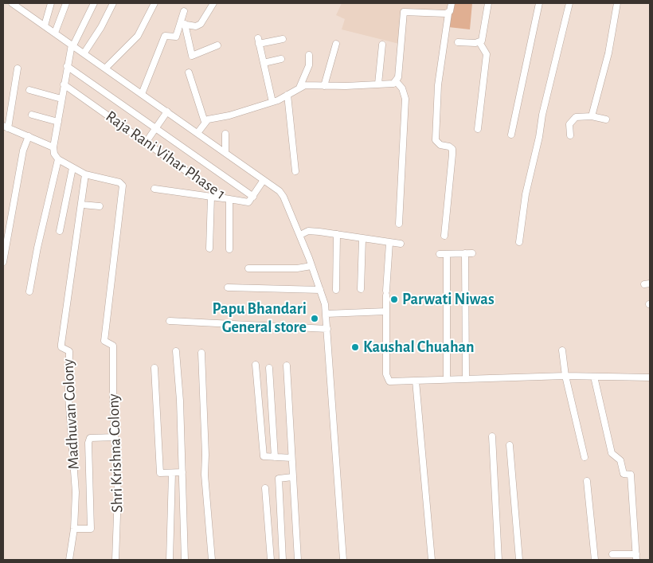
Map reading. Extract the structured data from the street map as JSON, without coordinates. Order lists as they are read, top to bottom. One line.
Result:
{"streets":{"street":["Raja Rani Vihar Phase 1","Madhuvan Colony","Shri Krishna Colony"]},"crossings":[["Madhuvan Colony","Shri Krishna Colony"]],"places":["Parwati Niwas","Papu Bhandari General store","Kaushal Chuahan"]}
